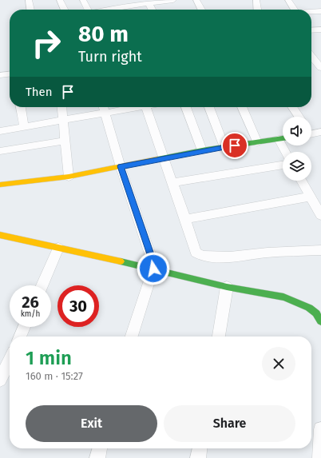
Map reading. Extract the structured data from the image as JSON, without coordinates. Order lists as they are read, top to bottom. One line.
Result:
{"page":{"turn":["80 m","Turn right"],"then":"Then","speed":"26 km/h","limit":"30","heading":["1 min","160 m · 15:27"],"buttons":["Exit","Share"]}}
